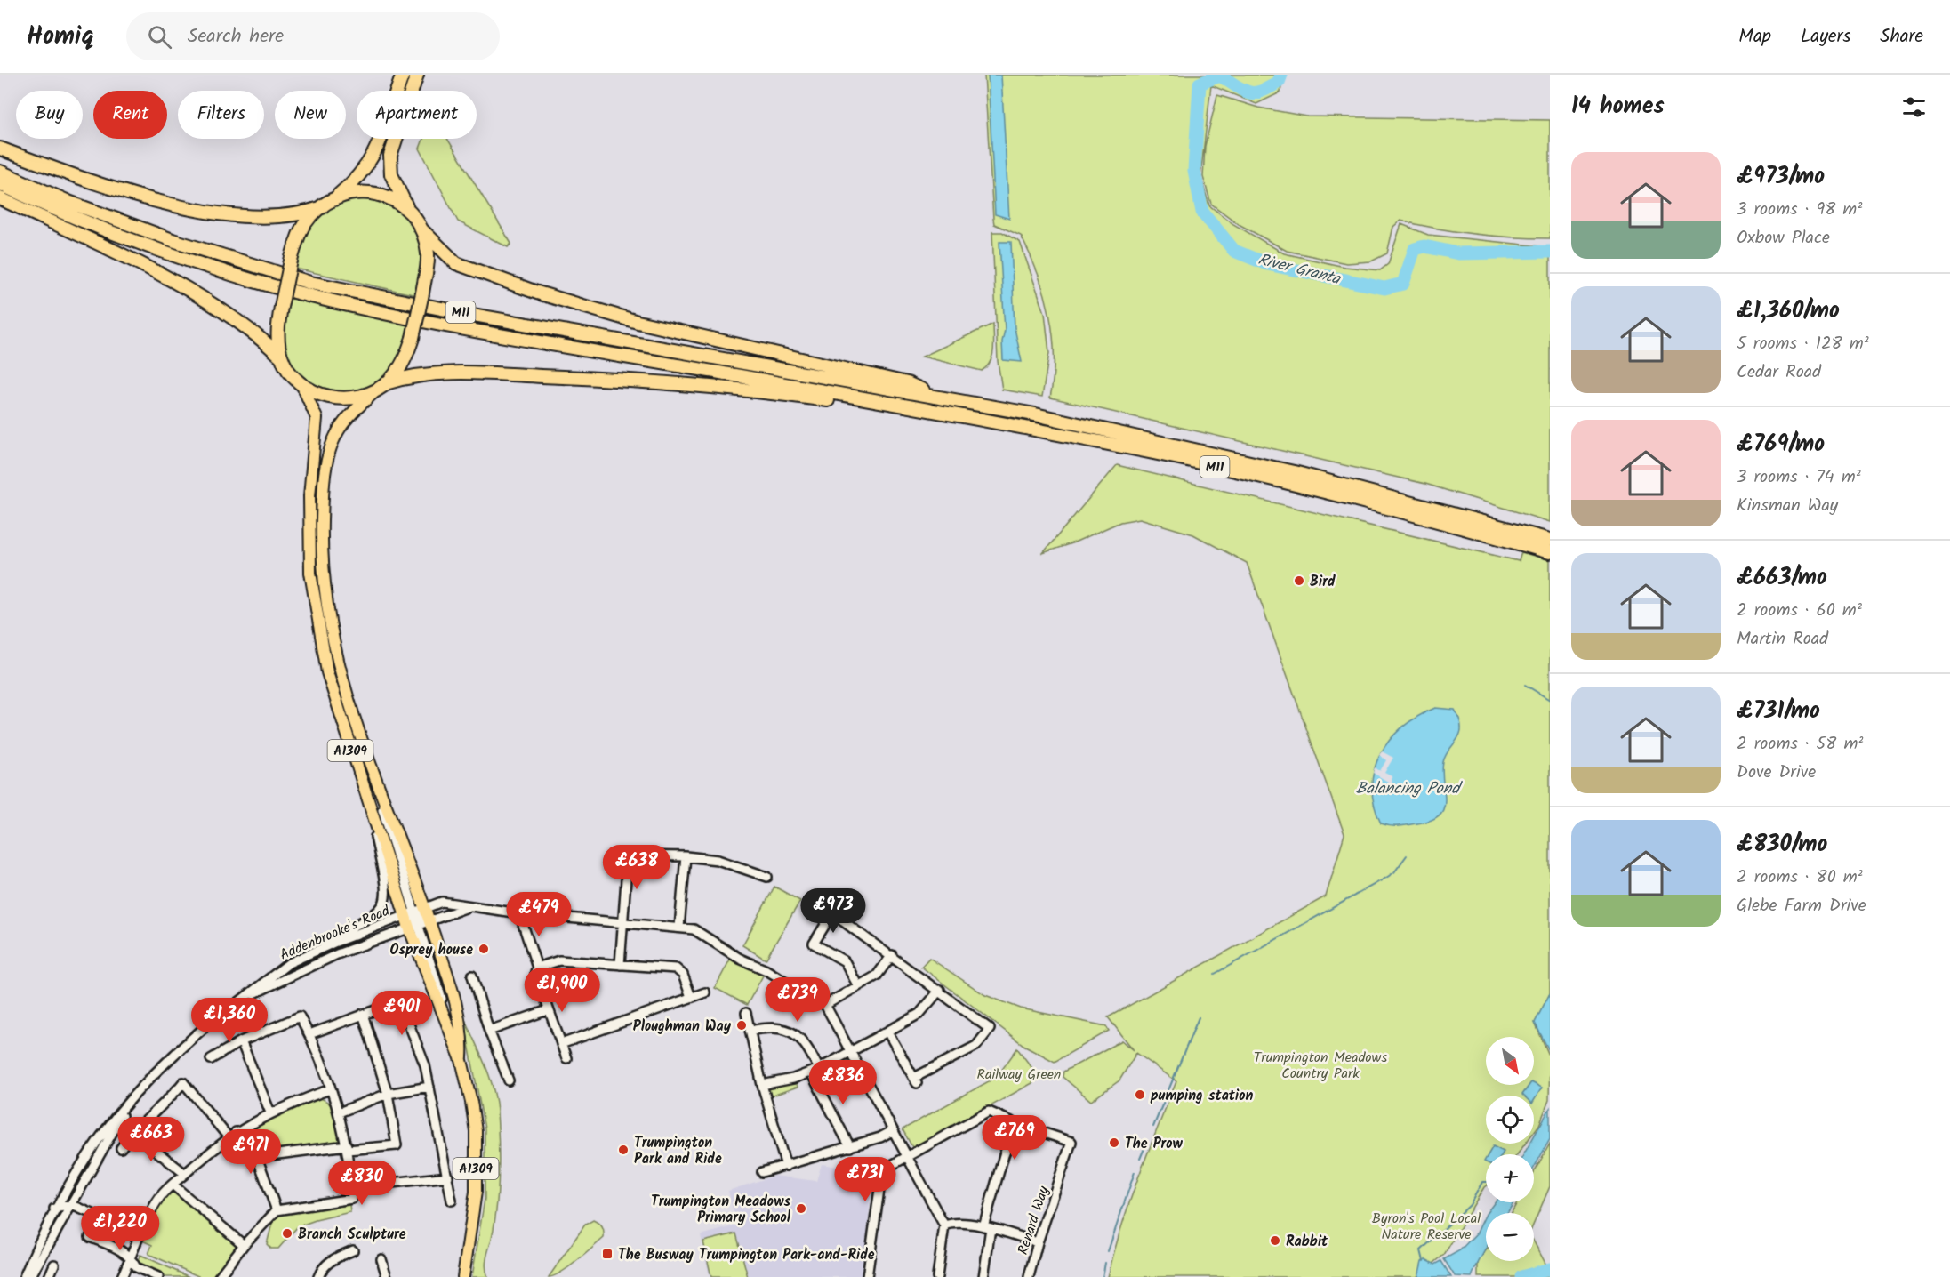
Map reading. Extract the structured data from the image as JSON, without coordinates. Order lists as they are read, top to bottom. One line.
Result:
{"streets":{"highway":["M11"],"main road":["A1309"],"street":["Addenbrooke's Road","Renard Way"]},"crossings":[["M11","A1309"],["A1309","Addenbrooke's Road"]],"water":["River Granta","Balancing Pond"],"parks":["Trumpington Meadows Country Park","Railway Green","Byron's Pool Local Nature Reserve"],"places":{"other":["Bird","Osprey house","Ploughman Way","pumping station","The Prow","Trumpington Park and Ride","Trumpington Meadows Primary School","Branch Sculpture","Rabbit"],"transit":["The Busway Trumpington Park-and-Ride"]},"north":"bottom right","page":{"header":"Homiq","search":"Search here","nav":["Map","Layers","Share"],"heading":"14 homes","chip":["Buy","Rent","Filters","New","Apartment"],"list":[{"name":"£973/mo","note":"3 rooms · 98 m² · Oxbow Place"},{"name":"£1,360/mo","note":"5 rooms · 128 m² · Cedar Road"},{"name":"£769/mo","note":"3 rooms · 74 m² · Kinsman Way"},{"name":"£663/mo","note":"2 rooms · 60 m² · Martin Road"},{"name":"£731/mo","note":"2 rooms · 58 m² · Dove Drive"},{"name":"£830/mo","note":"2 rooms · 80 m² · Glebe Farm Drive"}],"price":["£638","£973","£479","£1,900","£739","£901","£1,360","£836","£769","£663","£971","£731","£830","£1,220"],"map_buttons":["+","−"]}}
